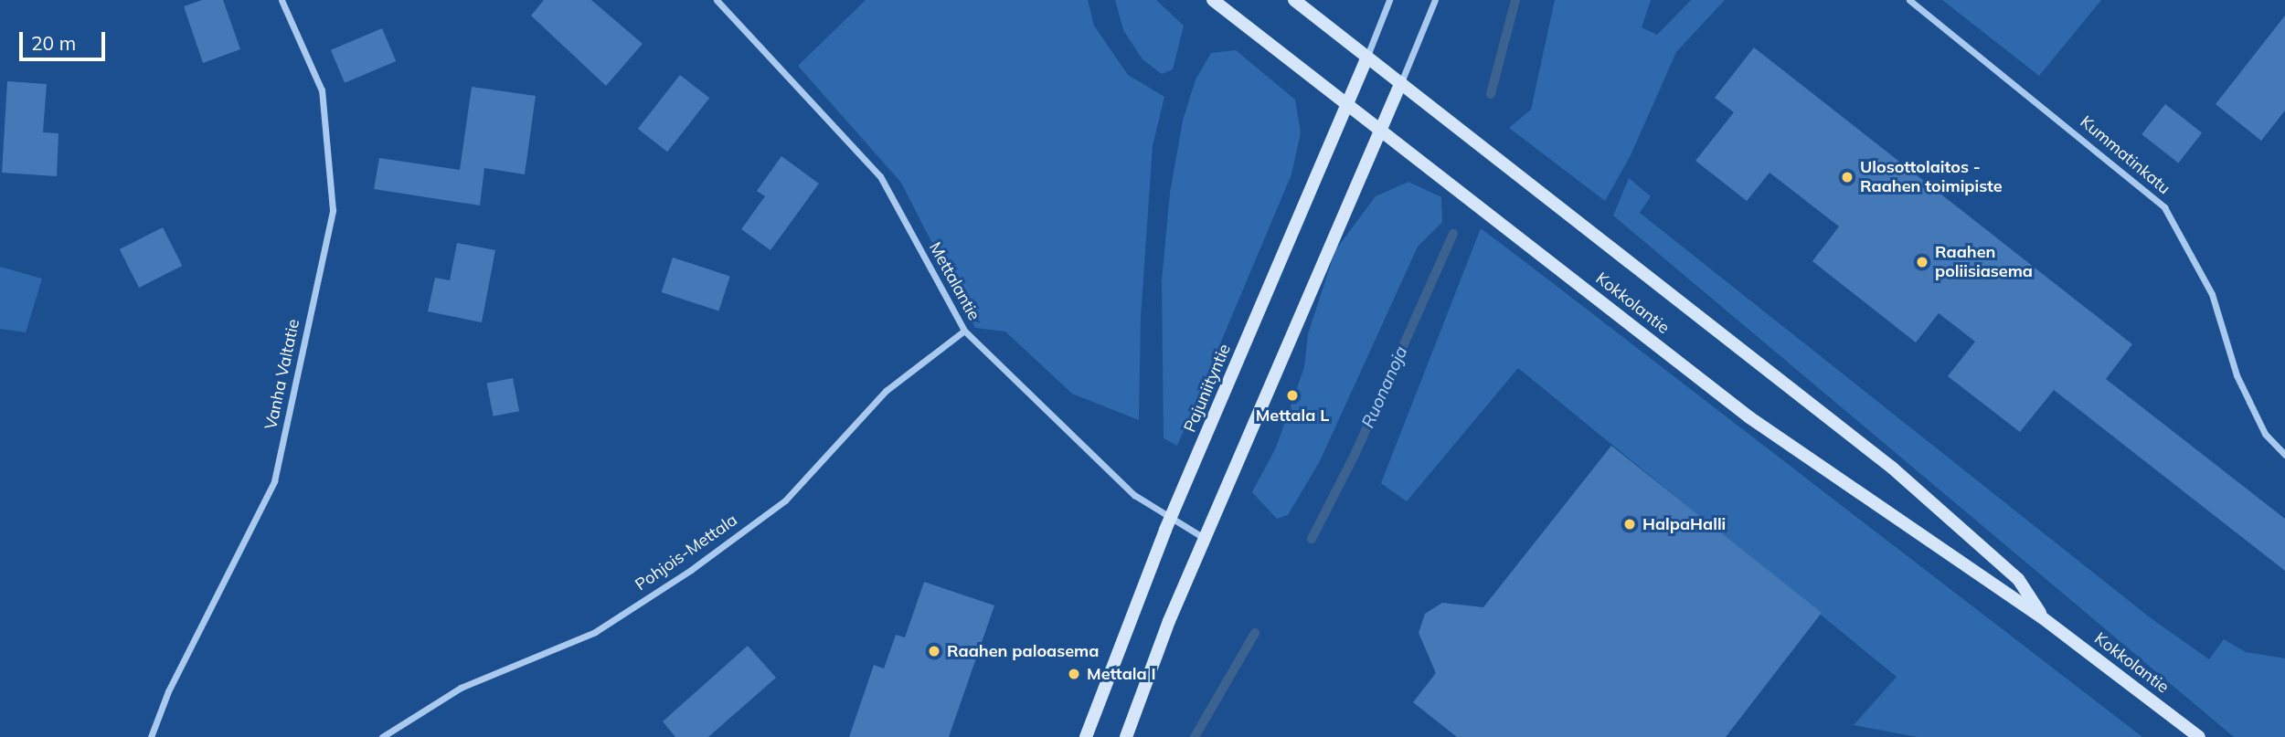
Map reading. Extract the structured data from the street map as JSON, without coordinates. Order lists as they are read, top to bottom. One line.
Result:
{"streets":{"main road":["Kokkolantie","Pajuniityntie"],"street":["Kummatinkatu","Mettalantie","Vanha Valtatie","Pohjois-Mettala"]},"crossings":[["Mettalantie","Pajuniityntie"],["Mettalantie","Pohjois-Mettala"],["Kokkolantie","Pajuniityntie"]],"water":["Ruonanoja"],"places":["Ulosottolaitos - Raahen toimipiste","Raahen poliisiasema","Mettala L","HalpaHalli","Raahen paloasema","Mettala I"],"scale_bar":"20 m"}
